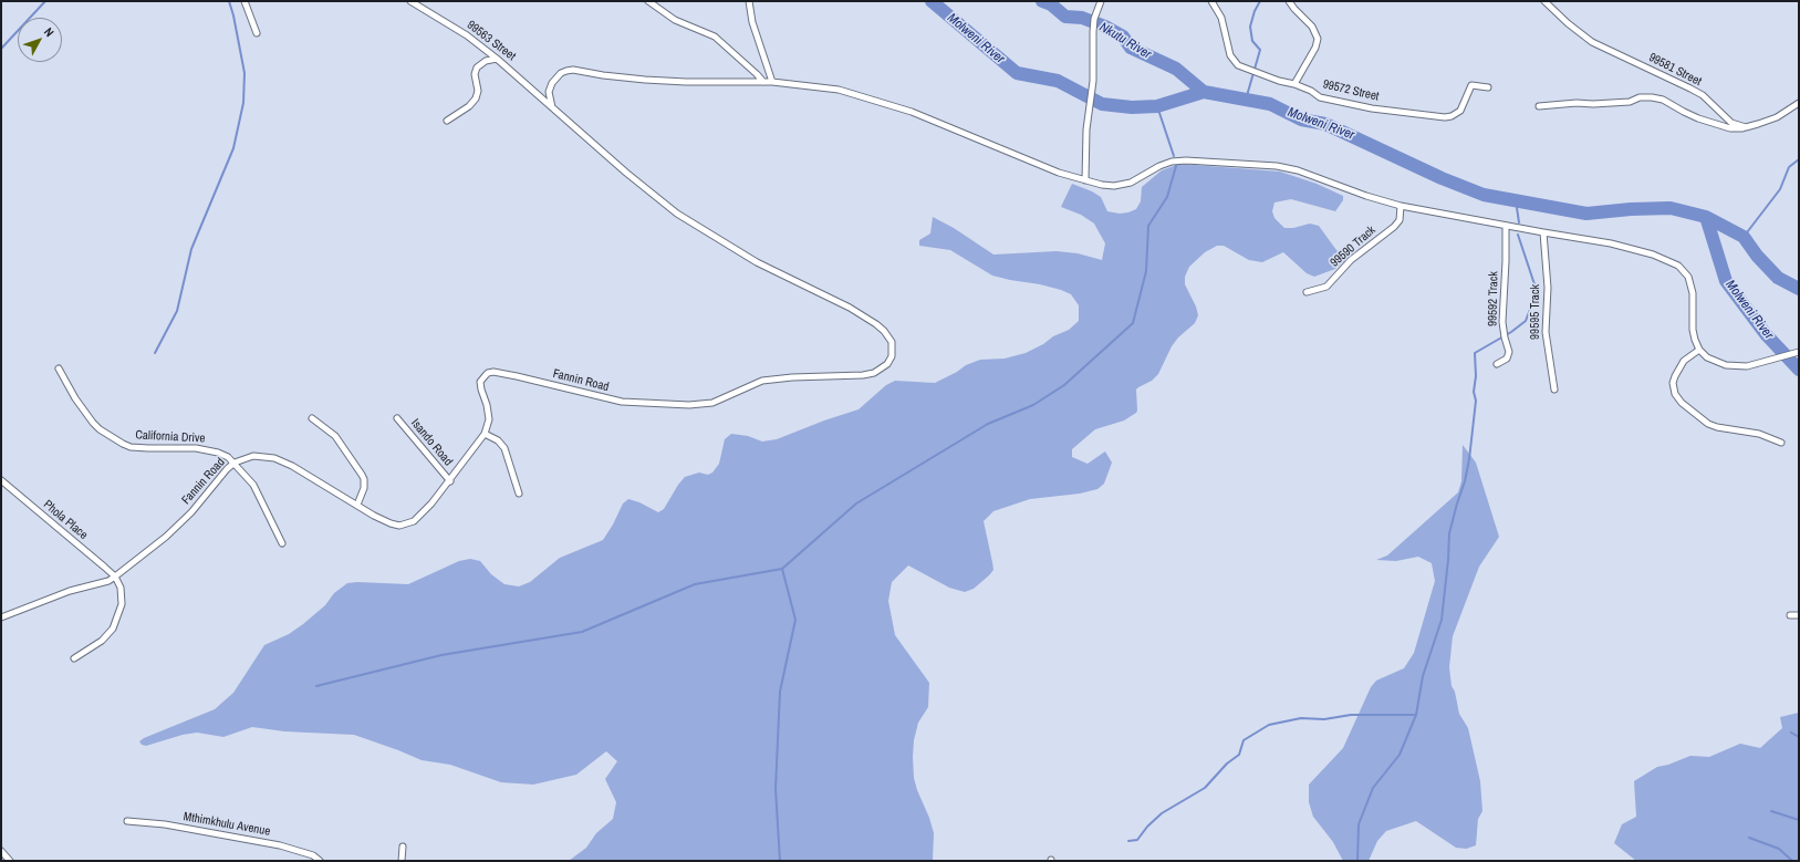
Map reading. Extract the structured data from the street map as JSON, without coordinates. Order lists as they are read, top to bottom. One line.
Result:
{"streets":{"street":["99563 Street","99581 Street","99572 Street","99590 Track","99592 Track","99595 Track","Fannin Road","California Drive","Isando Road","Phola Place","Mthimkhulu Avenue"]},"crossings":[["99563 Street","Fannin Road"],["Fannin Road","California Drive"],["Fannin Road","Isando Road"],["Fannin Road","Phola Place"]],"water":["Molweni River","Nkutu River"],"north":"top right"}
